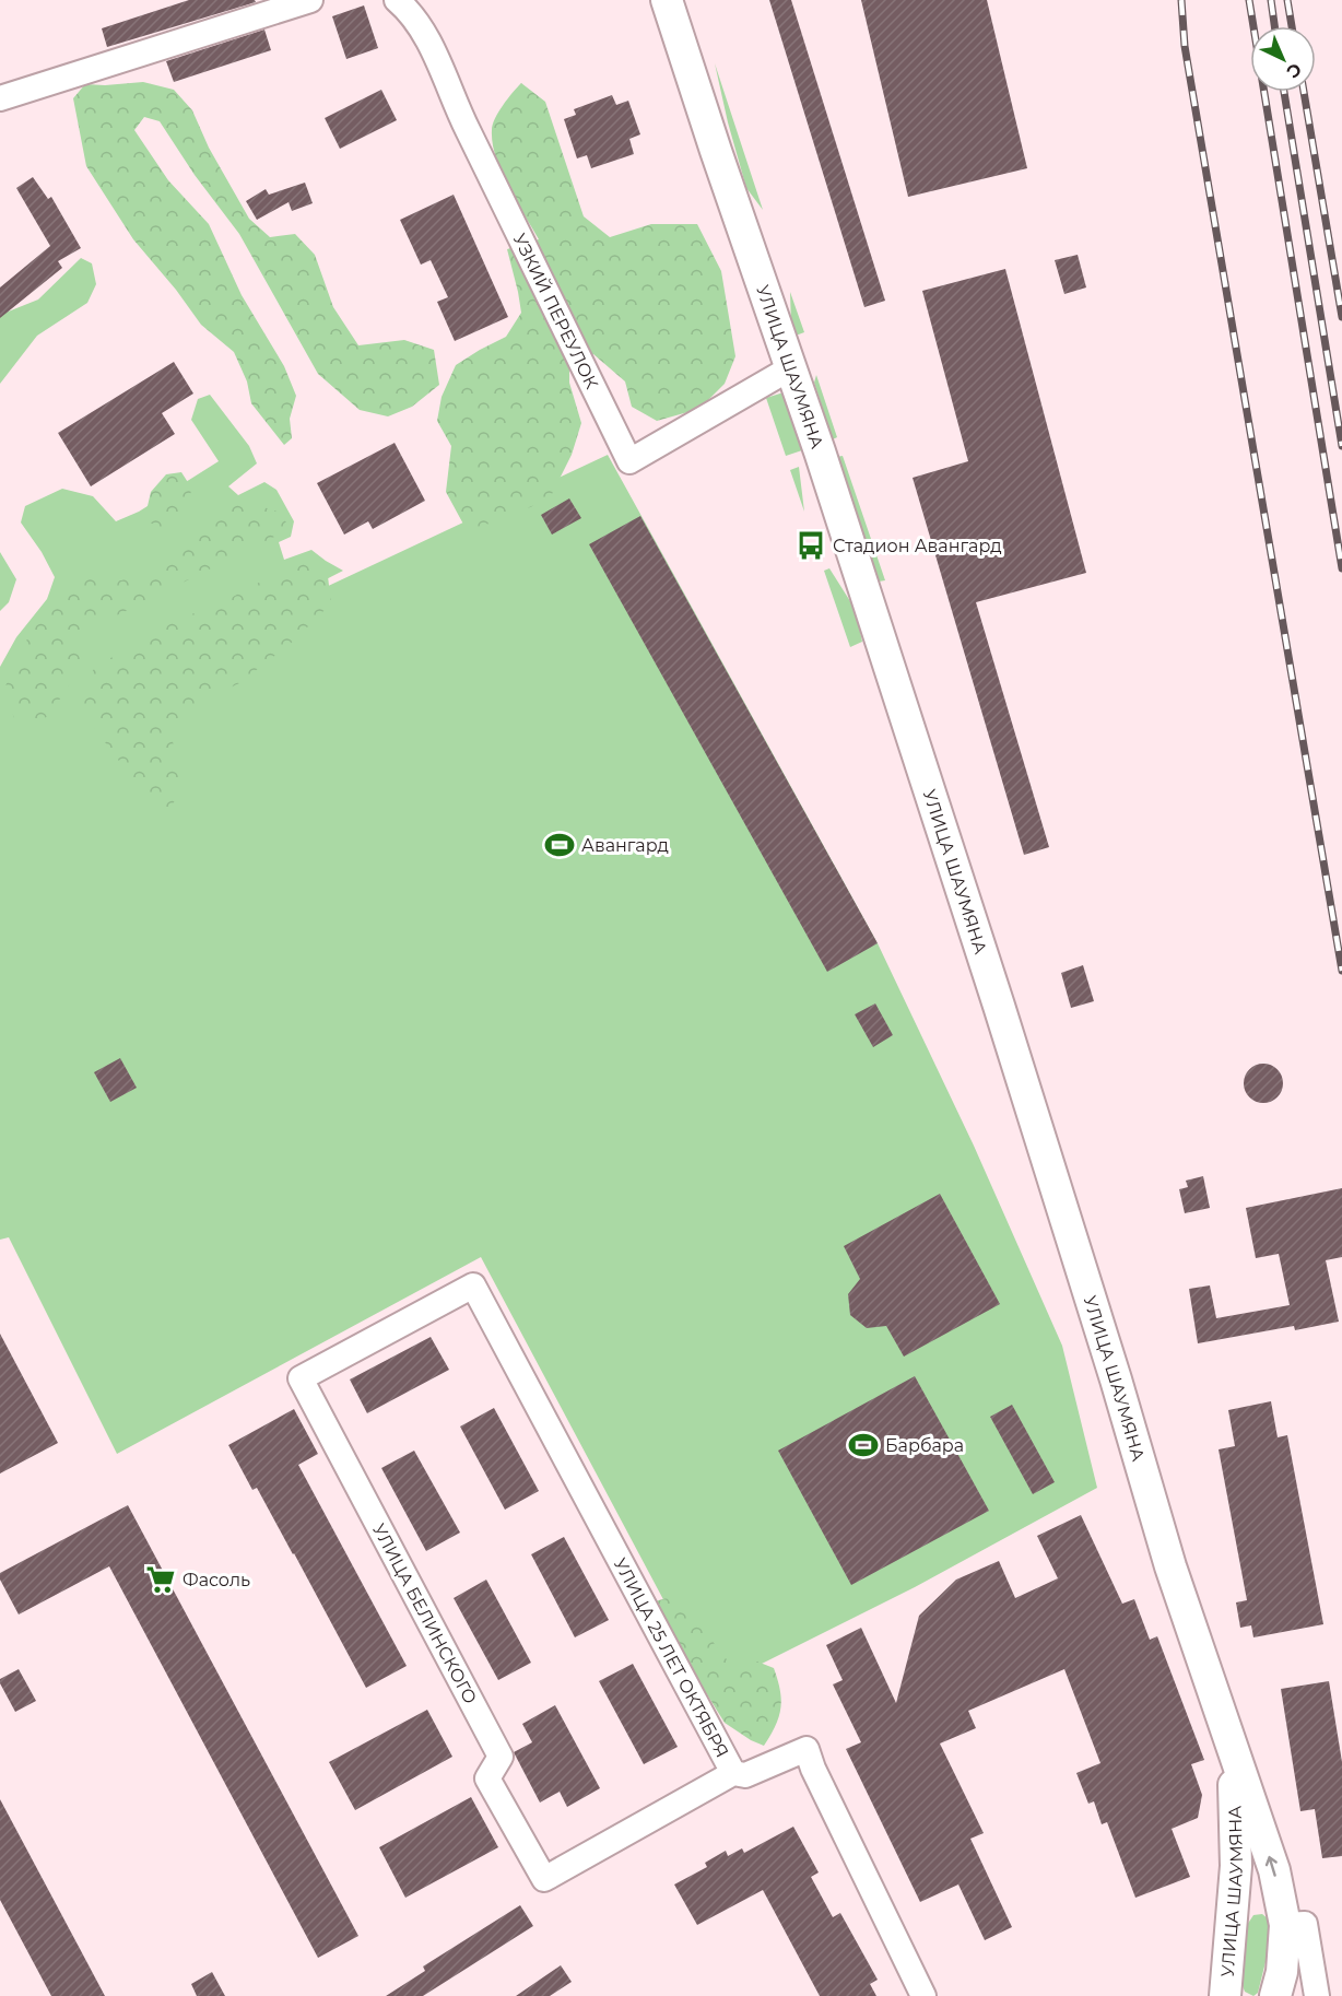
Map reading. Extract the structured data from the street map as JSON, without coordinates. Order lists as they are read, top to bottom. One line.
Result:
{"streets":{"main road":["УЛИЦА ШАУМЯНА"],"street":["УЗКИЙ ПЕРЕУЛОК","УЛИЦА БЕЛИНСКОГО","УЛИЦА 25 ЛЕТ ОКТЯБРЯ"]},"crossings":[["УЗКИЙ ПЕРЕУЛОК","УЛИЦА ШАУМЯНА"],["УЛИЦА БЕЛИНСКОГО","УЛИЦА 25 ЛЕТ ОКТЯБРЯ"]],"places":{"bus stop":["Стадион Авангард"],"sports":["Авангард","Барбара"],"supermarket":["Фасоль"]},"north":"bottom right"}
